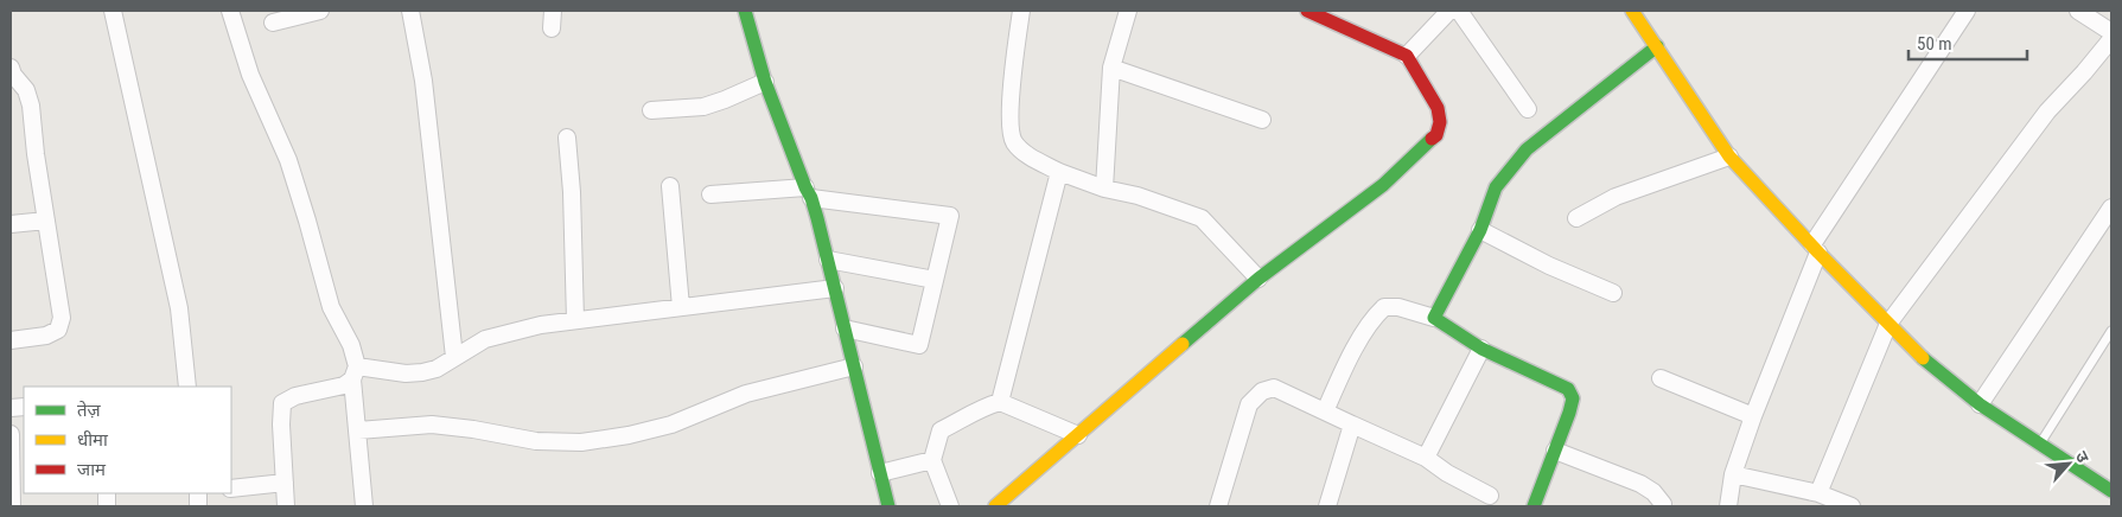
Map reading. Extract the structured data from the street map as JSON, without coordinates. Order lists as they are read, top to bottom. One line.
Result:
{"legend":["तेज़","धीमा","जाम"],"scale_bar":"50 m","north":"top right"}
